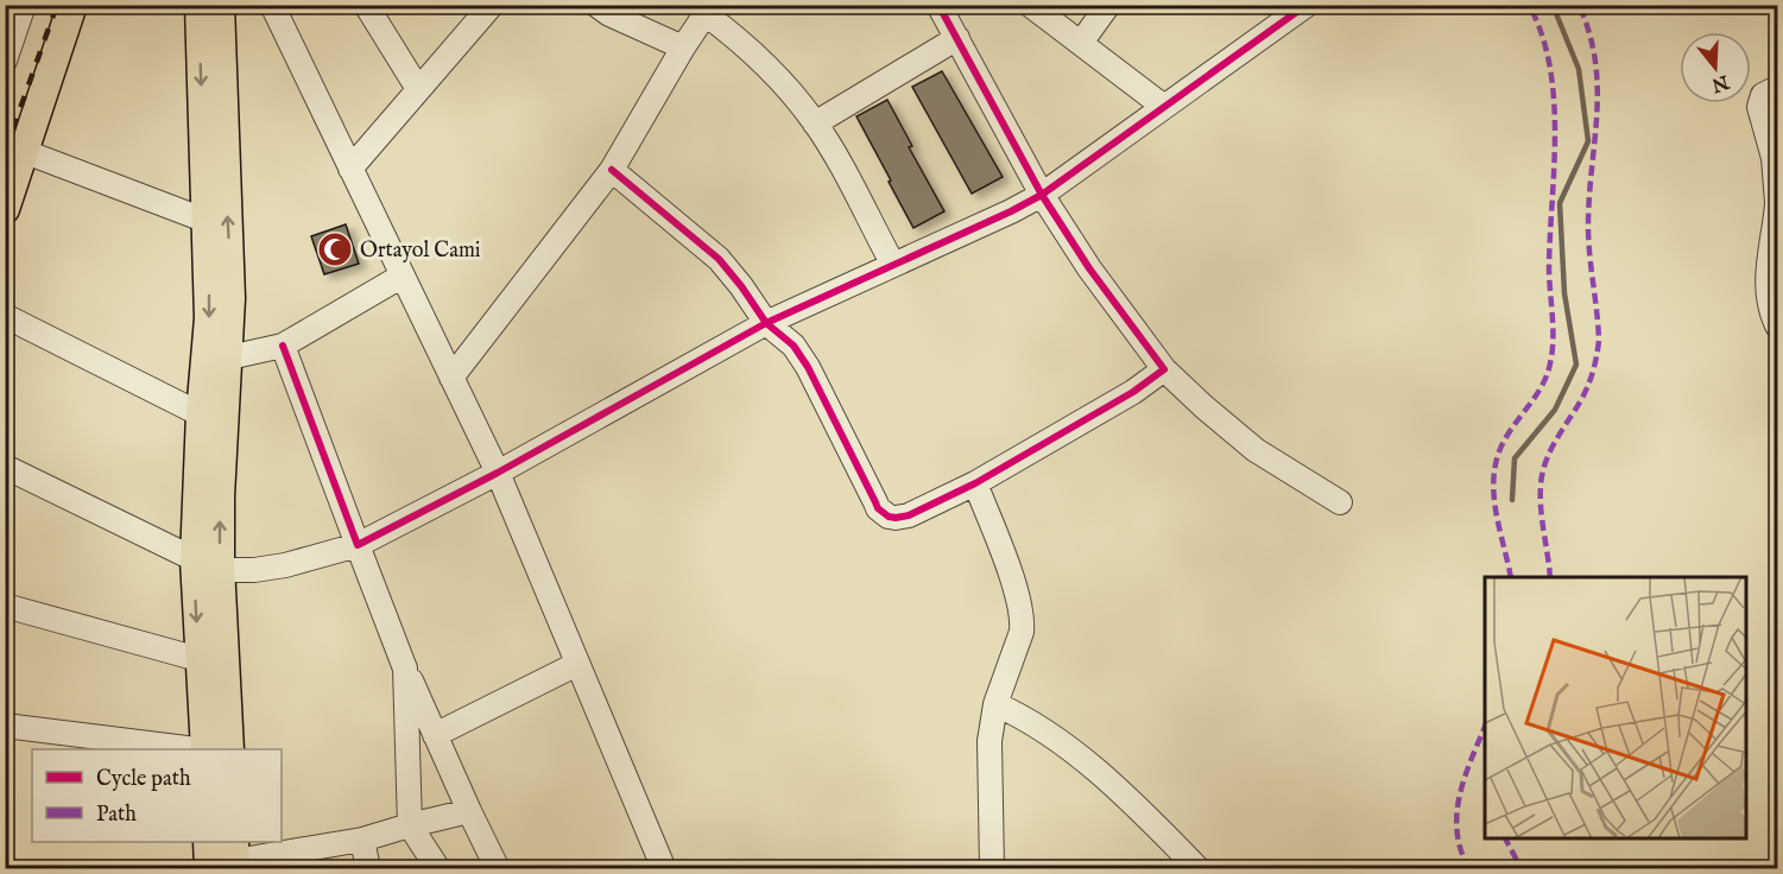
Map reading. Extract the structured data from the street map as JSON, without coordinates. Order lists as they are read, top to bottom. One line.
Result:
{"places":{"mosque":["Ortayol Cami"]},"legend":["Cycle path","Path"],"north":"bottom"}
